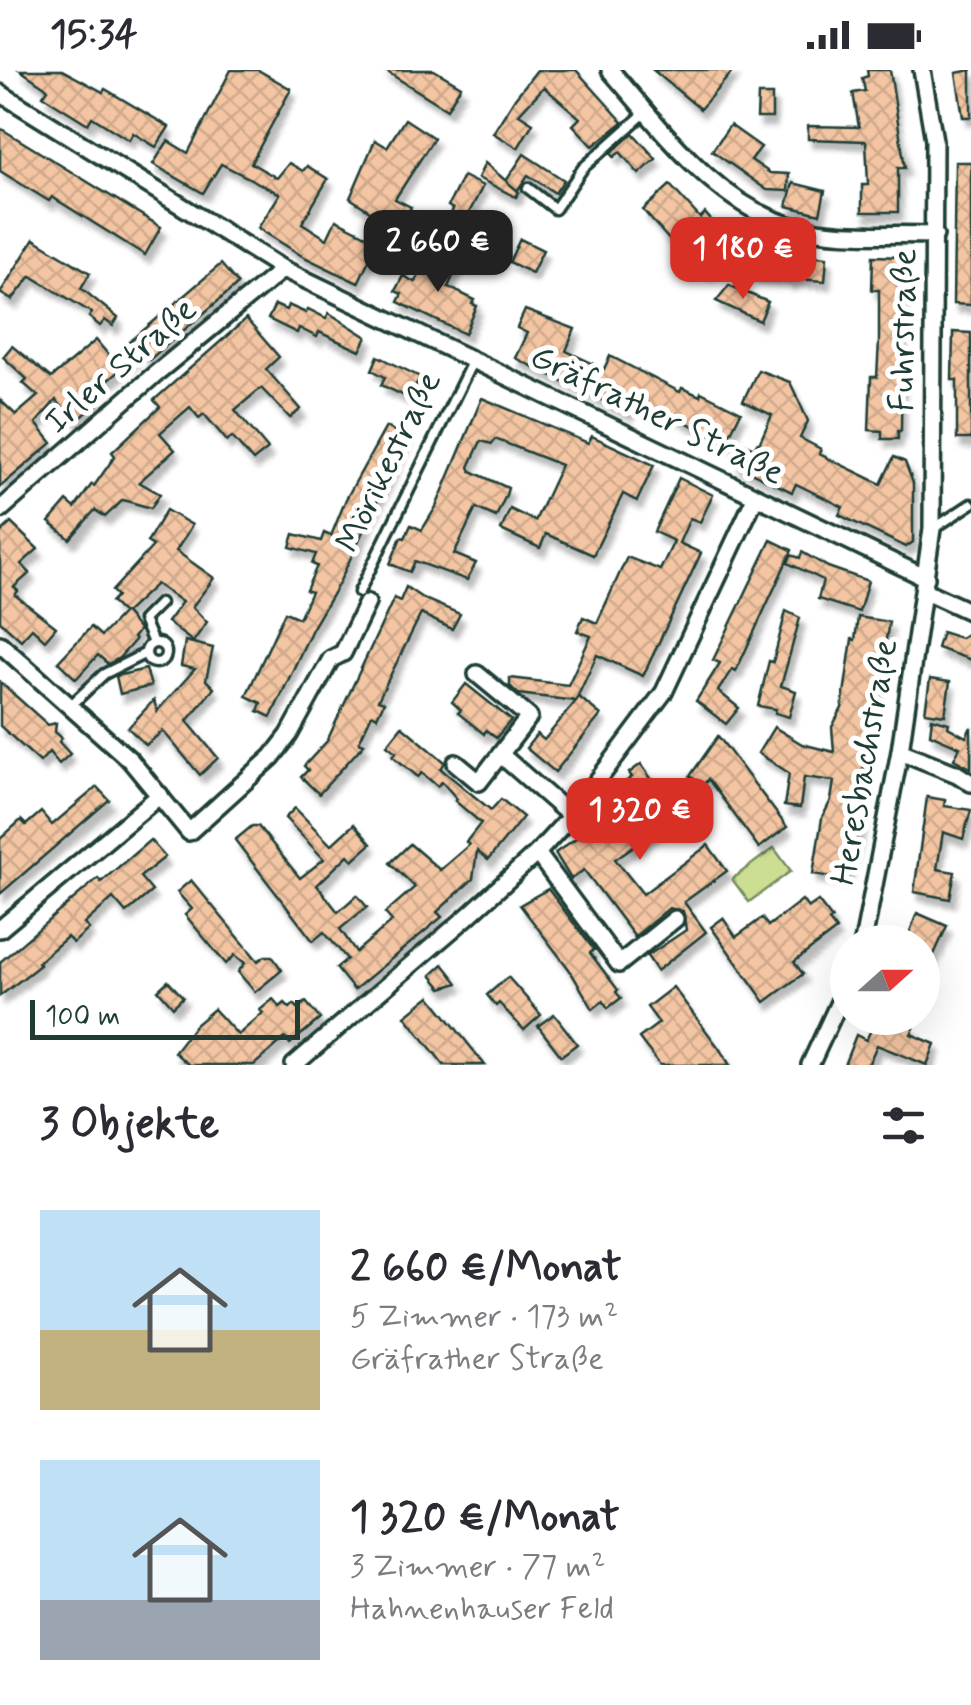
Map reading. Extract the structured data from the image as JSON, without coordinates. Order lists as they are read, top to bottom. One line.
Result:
{"streets":{"street":["Fuhrstraße","Irler Straße","Gräfrather Straße","Mörikestraße","Heresbachstraße"]},"crossings":[["Fuhrstraße","Gräfrather Straße"],["Fuhrstraße","Heresbachstraße"],["Irler Straße","Gräfrather Straße"],["Gräfrather Straße","Mörikestraße"],["Gräfrather Straße","Heresbachstraße"]],"scale_bar":"100 m","north":"right","page":{"status":"15:34","price":["2 660 €","1 180 €","1 320 €"],"scale":"100 m","heading":"3 Objekte","list":[{"name":"2 660 €/Monat","note":"5 Zimmer · 173 m² · Gräfrather Straße"},{"name":"1 320 €/Monat","note":"3 Zimmer · 77 m² · Hahnenhauser Feld"}]}}
